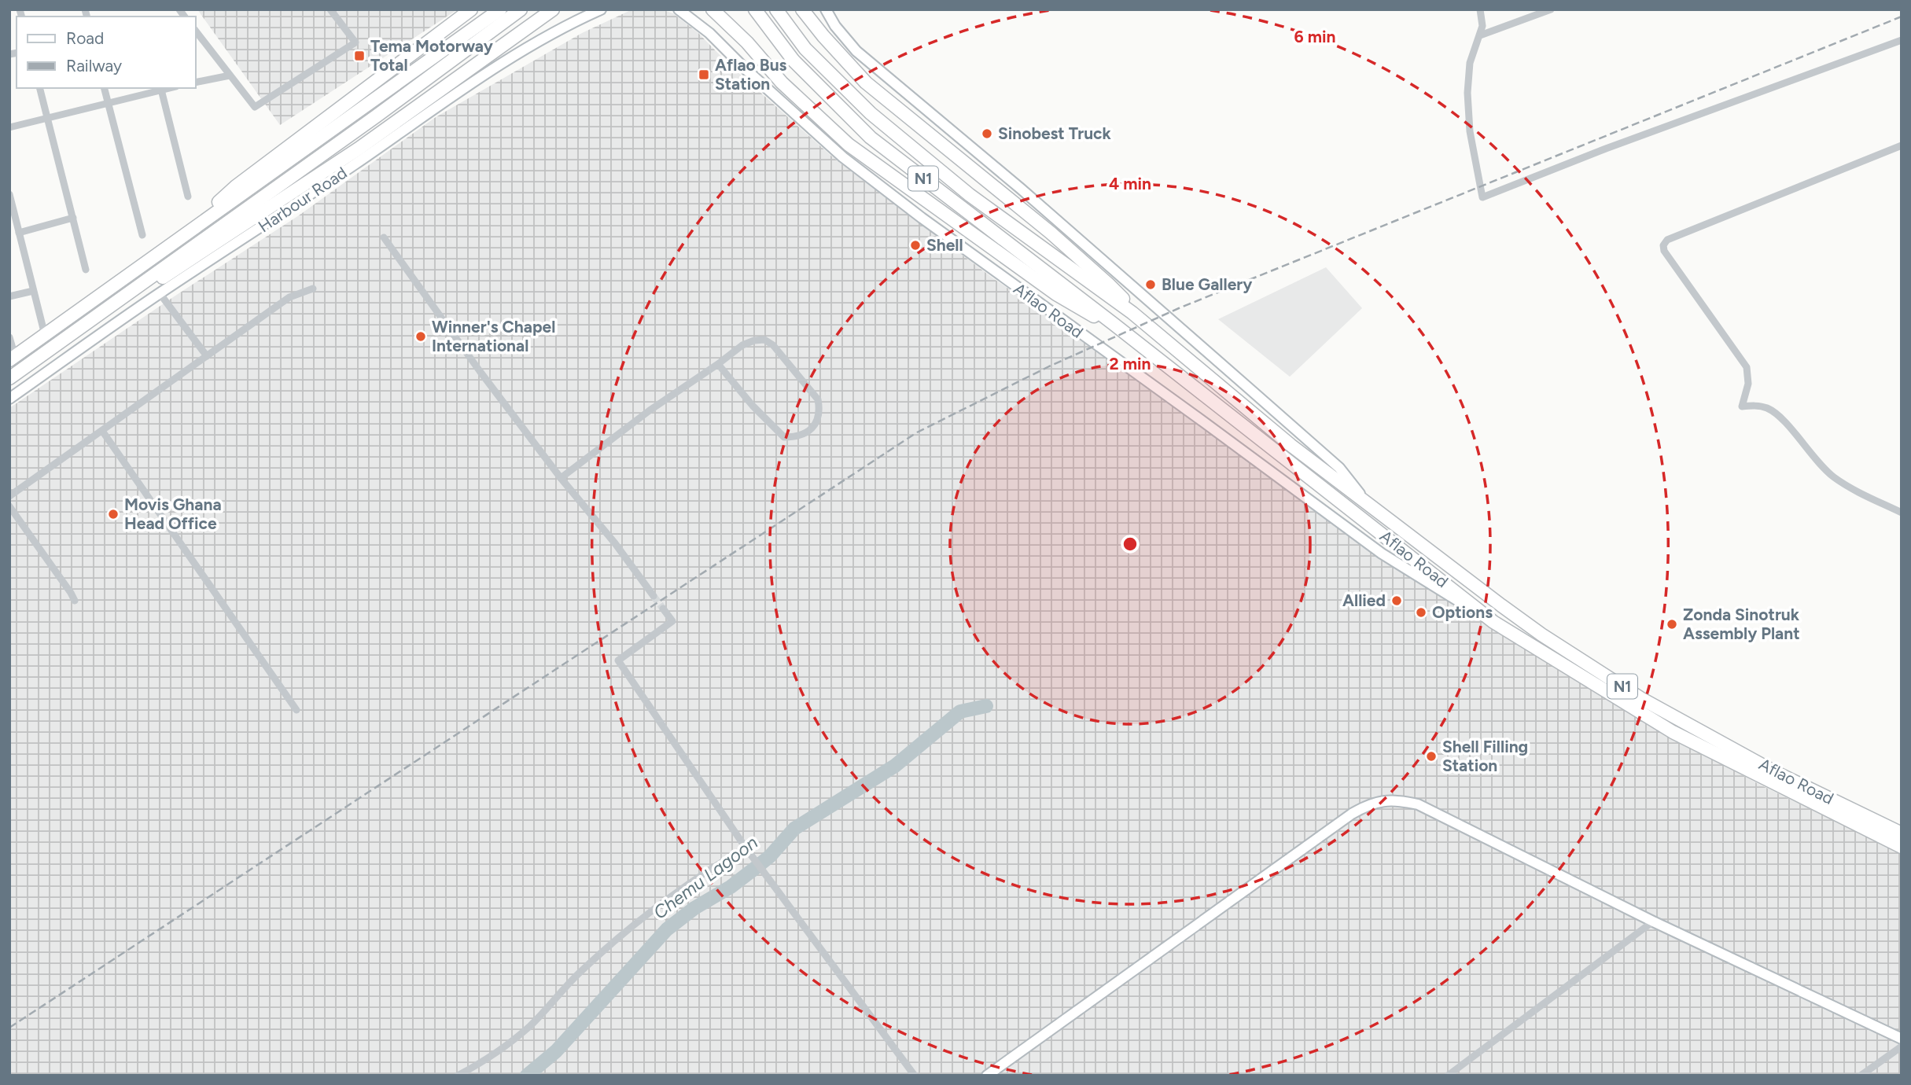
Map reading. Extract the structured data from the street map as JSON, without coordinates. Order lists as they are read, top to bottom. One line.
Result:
{"streets":{"highway":["N1","Harbour Road","Aflao Road"]},"water":["Chemu Lagoon"],"places":{"transit":["Tema Motorway Total","Aflao Bus Station"],"other":["Sinobest Truck","Shell","Blue Gallery","Winner's Chapel International","Movis Ghana Head Office","Allied","Options","Zonda Sinotruk Assembly Plant","Shell Filling Station"]},"legend":["Road","Railway"],"rings":["6 min","4 min","2 min"]}
